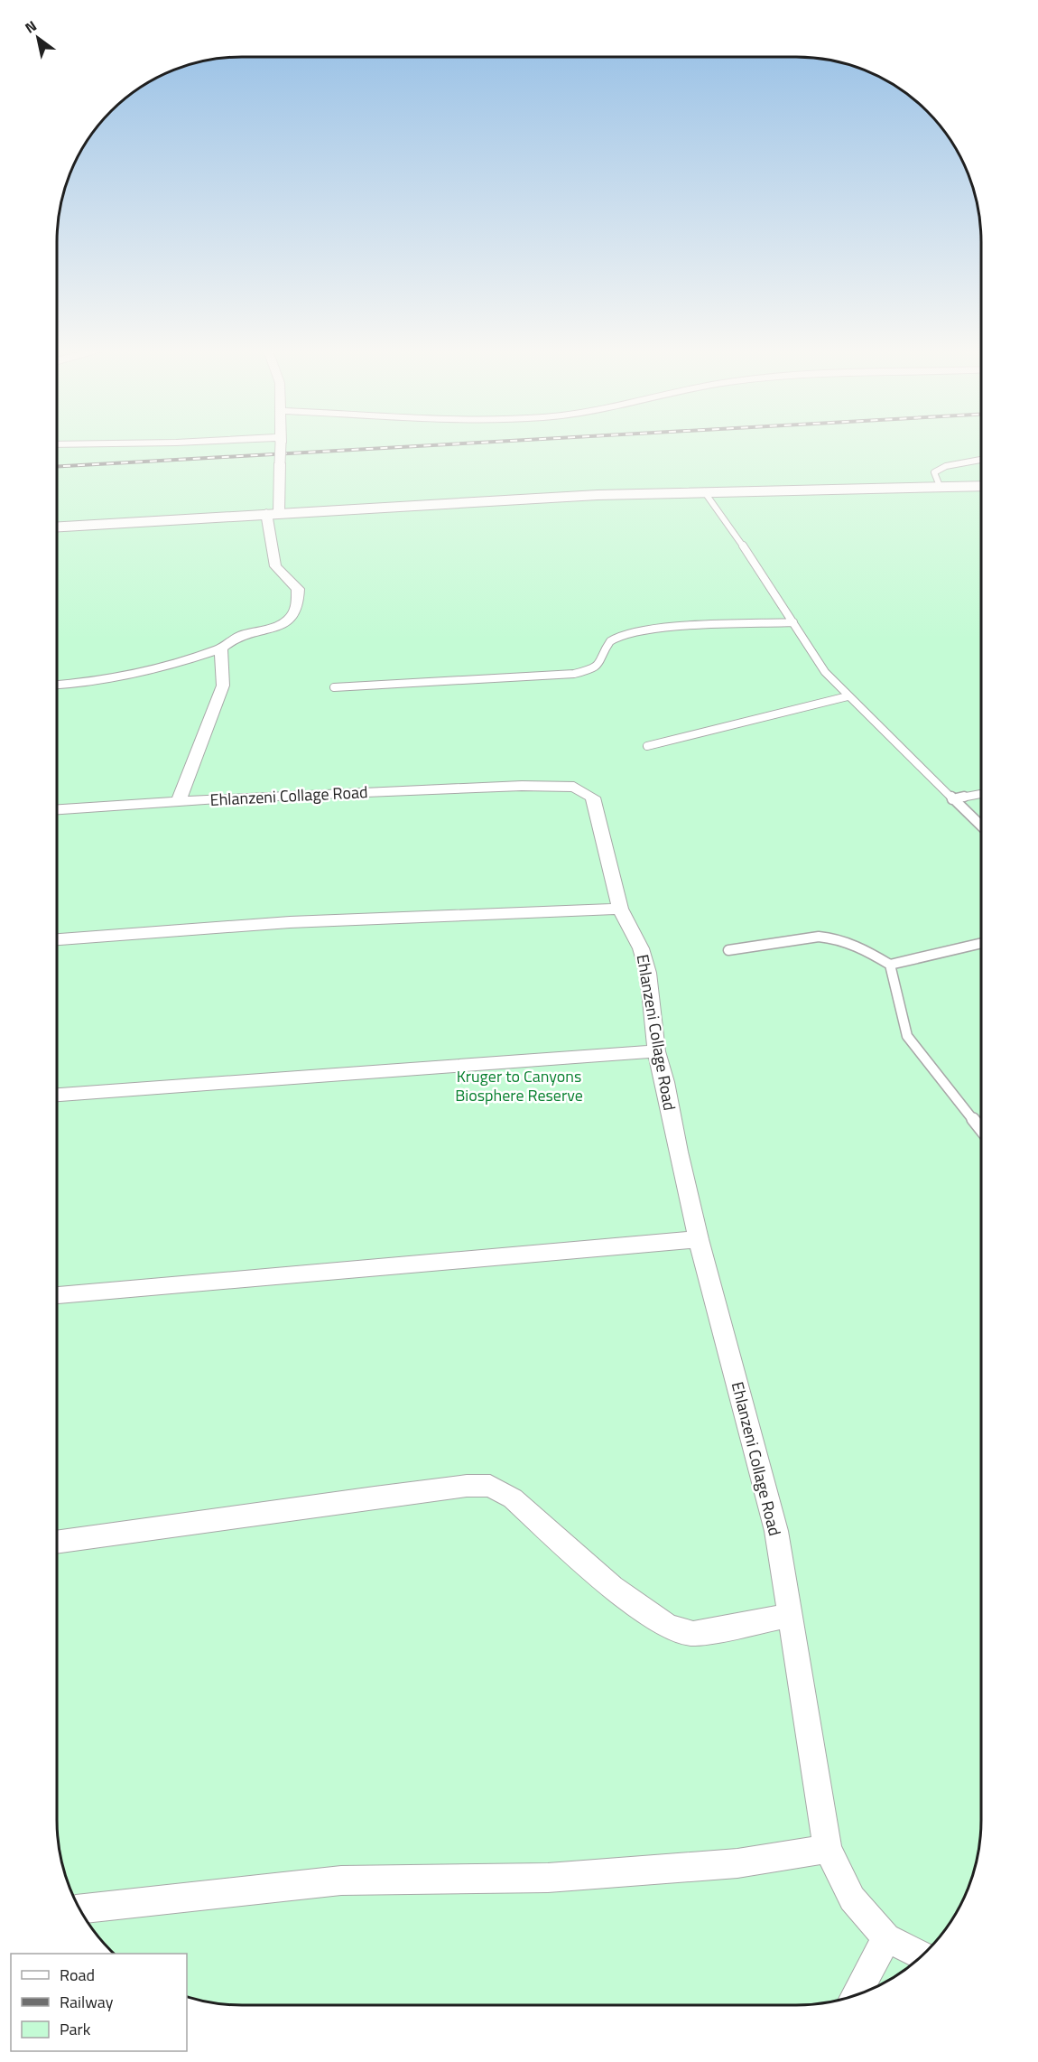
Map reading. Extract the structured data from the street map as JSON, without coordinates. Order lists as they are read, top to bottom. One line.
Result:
{"streets":{"street":["Ehlanzeni Collage Road"]},"parks":["Kruger to Canyons Biosphere Reserve"],"legend":["Road","Railway","Park"],"north":"top left"}
